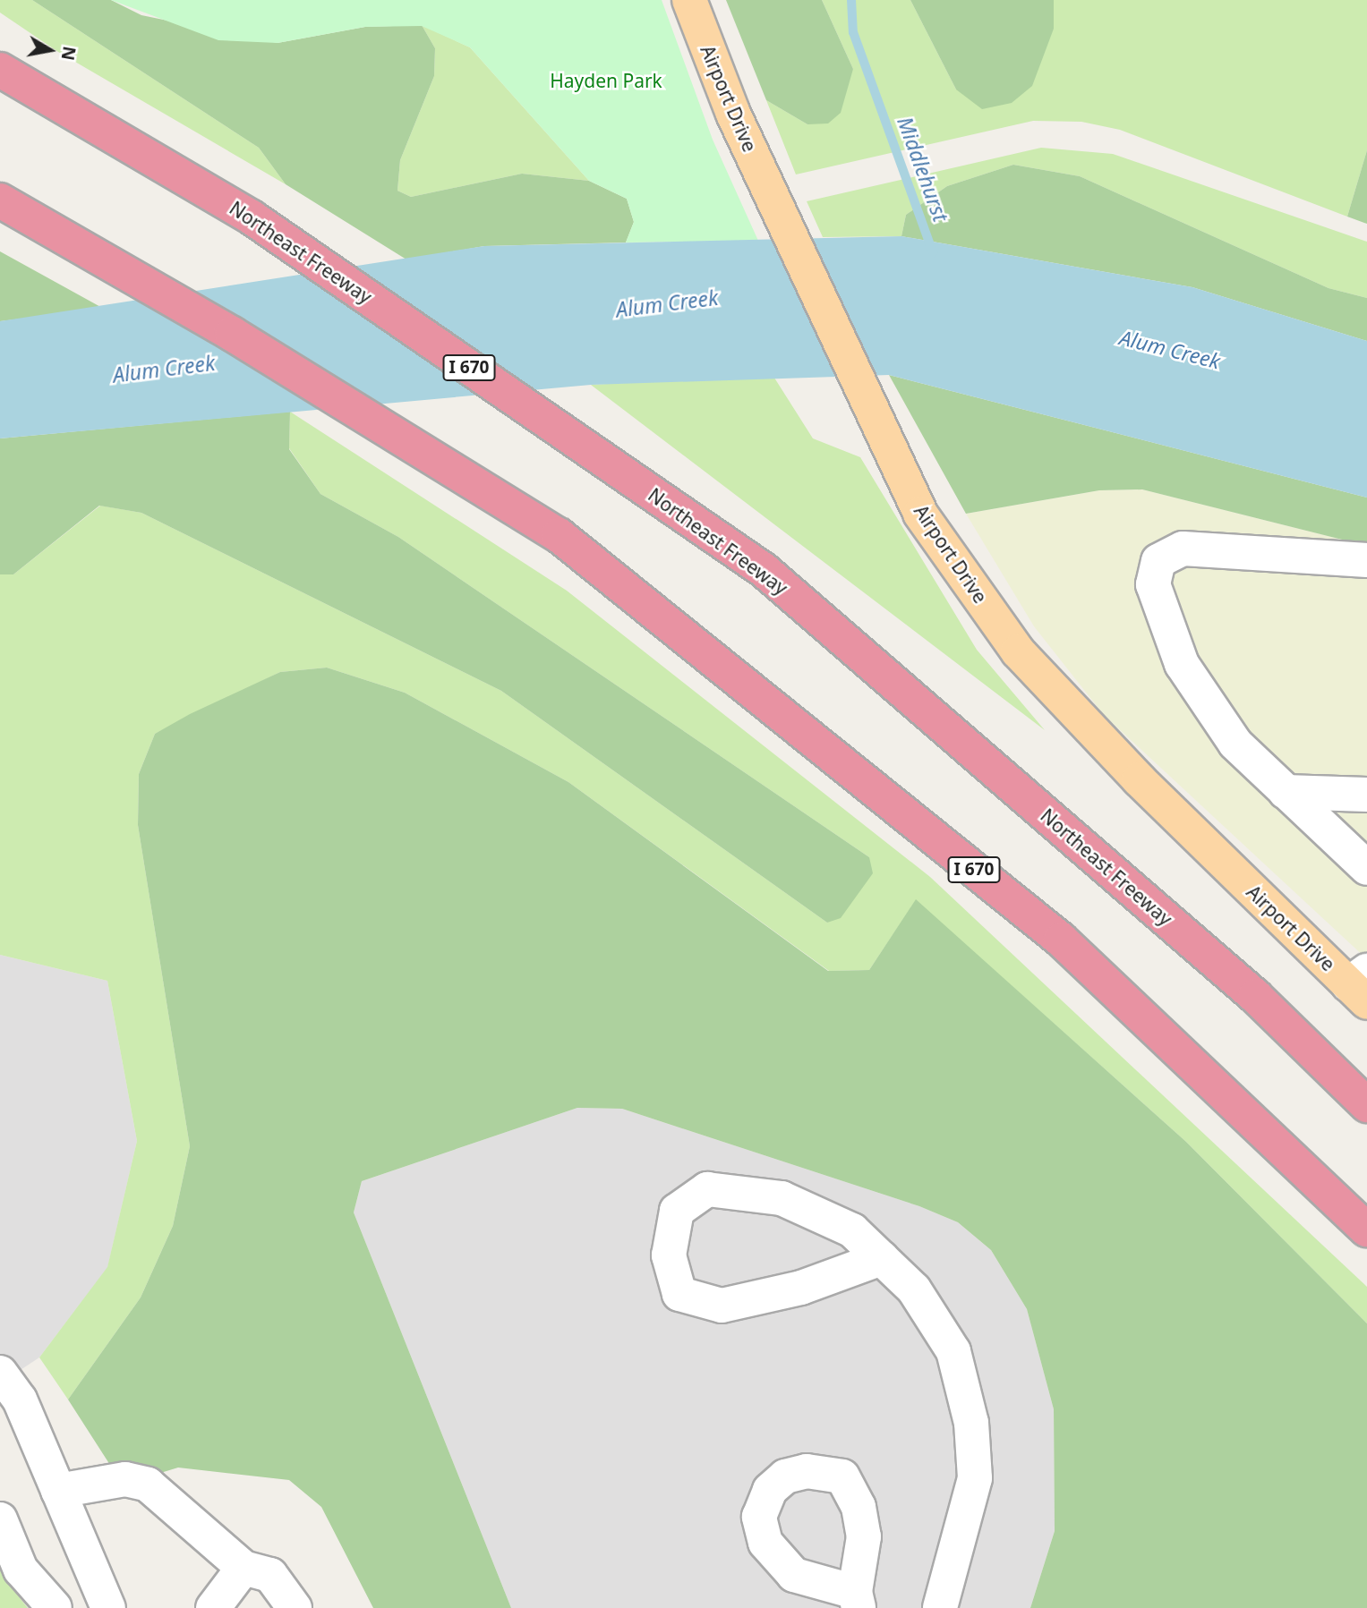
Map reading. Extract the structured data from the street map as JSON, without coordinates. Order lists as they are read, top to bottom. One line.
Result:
{"streets":{"highway":["Northeast Freeway","I 670"],"main road":["Airport Drive"]},"water":["Middlehurst","Alum Creek"],"parks":["Hayden Park"],"north":"right"}
